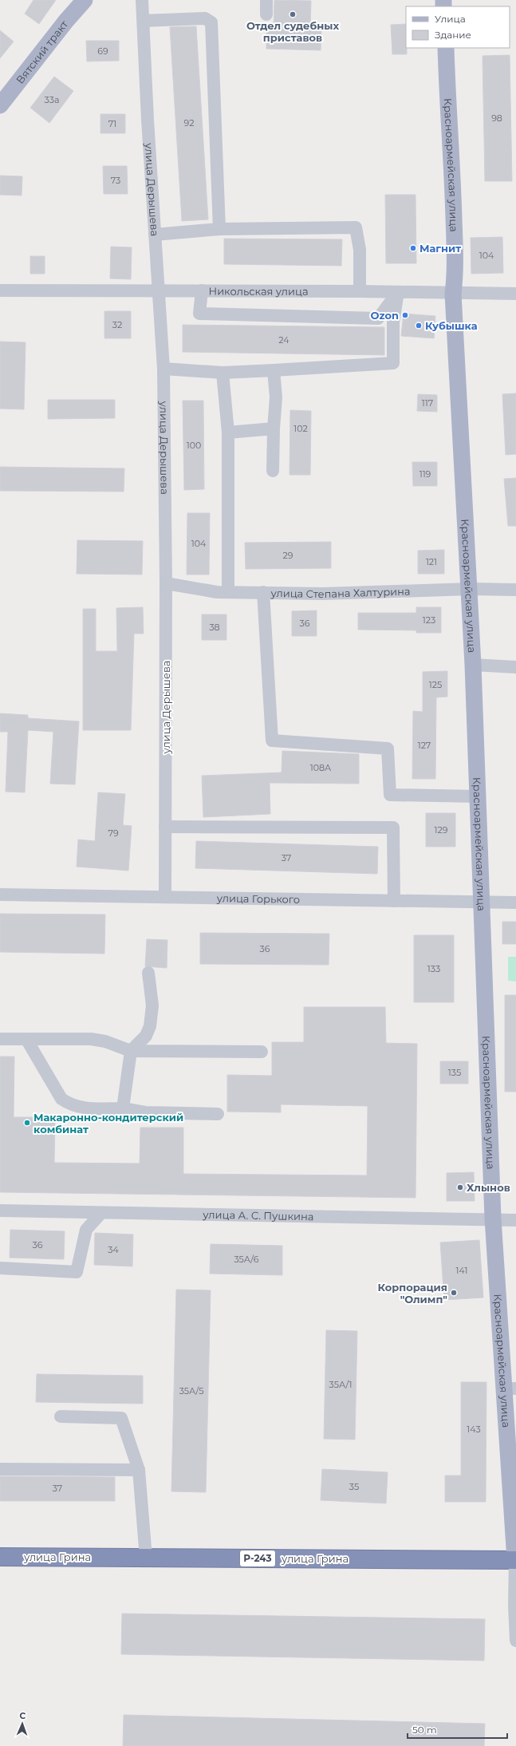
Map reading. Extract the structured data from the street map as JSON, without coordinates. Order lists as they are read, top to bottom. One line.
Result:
{"streets":{"highway":["улица Грина","Р-243"],"main road":["Вятский тракт","Красноармейская улица"],"street":["улица Дерышева","Никольская улица","улица Степана Халтурина","улица Горького","улица А. С. Пушкина"]},"crossings":[["Красноармейская улица","Никольская улица"],["Красноармейская улица","улица Степана Халтурина"],["Красноармейская улица","улица Горького"],["Красноармейская улица","улица А. С. Пушкина"],["Красноармейская улица","улица Грина"],["улица Дерышева","Никольская улица"],["улица Дерышева","улица Степана Халтурина"],["улица Дерышева","улица Горького"]],"places":["Отдел судебных приставов","Магнит","Ozon","Кубышка","Макаронно-кондитерский комбинат","Хлынов","Корпорация \"Олимп\""],"house_numbers":["69","33а","98","92","71","73","104","32","24","117","102","100","119","104","29","121","123","36","38","125","127","108А","129","79","37","36","133","135","36","34","35А/6","141","35А/1","35А/5","143","35","37"],"legend":["Улица","Здание"],"scale_bar":"50 m","north":"top"}
